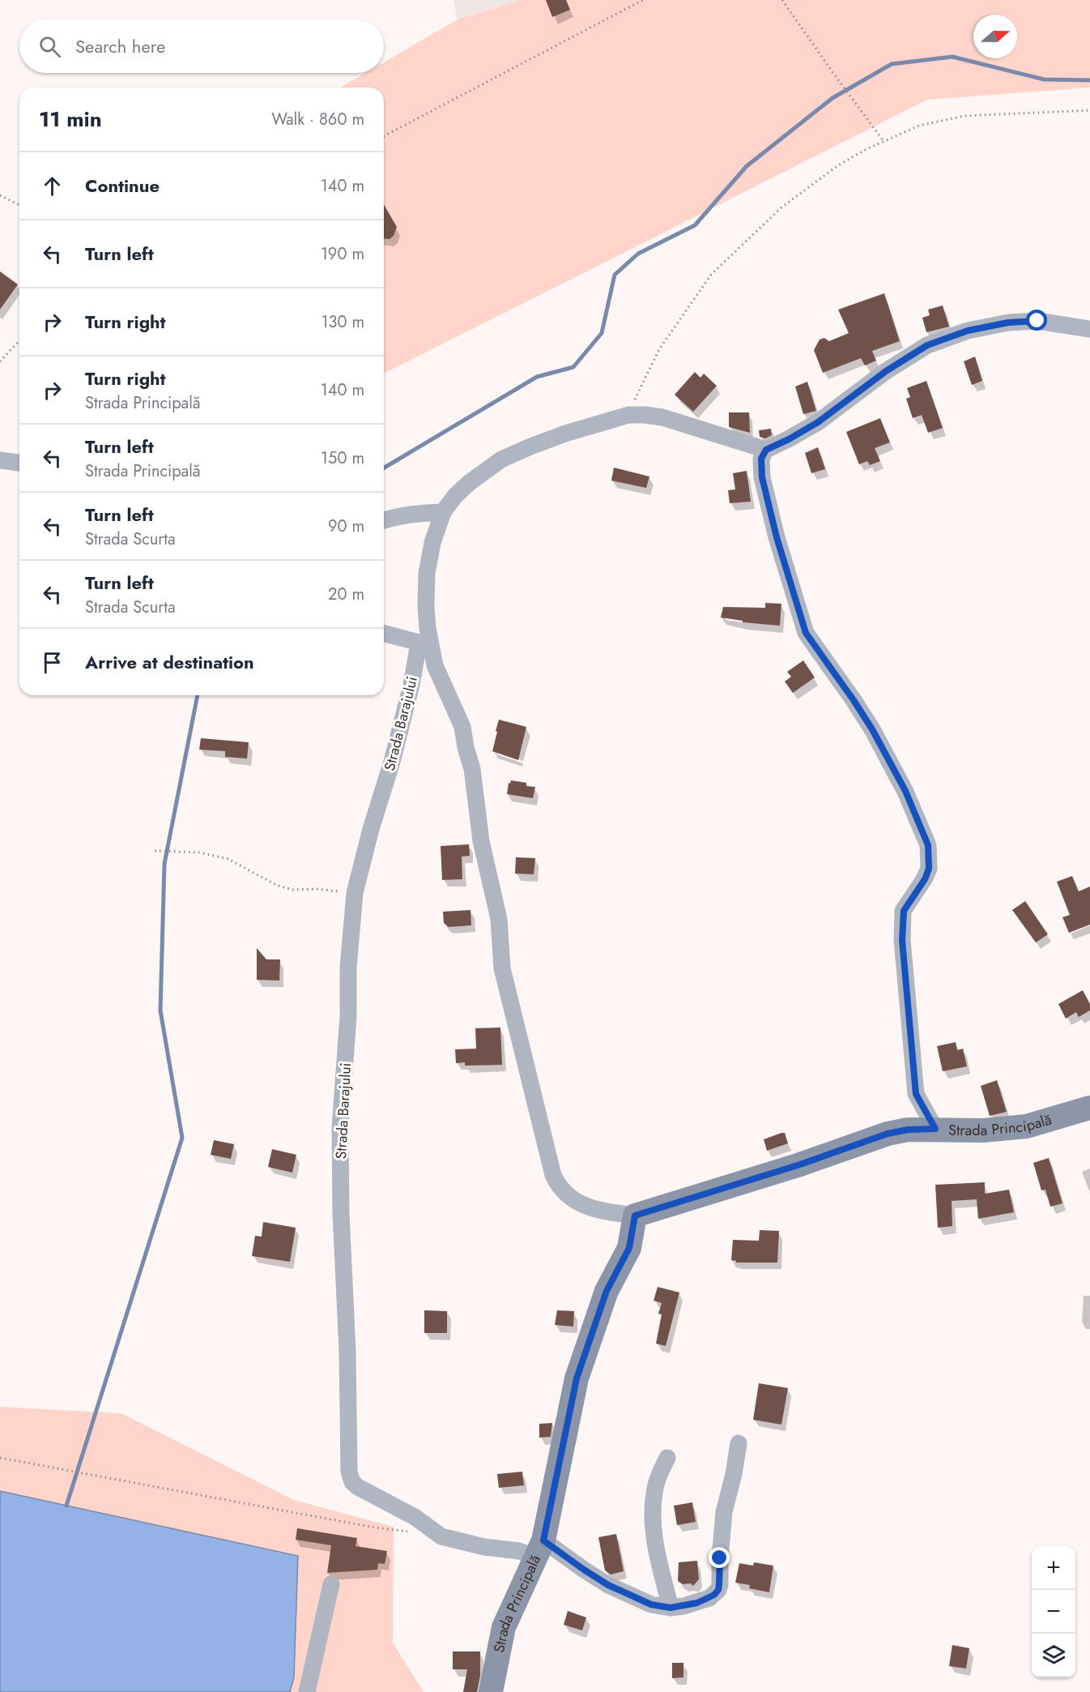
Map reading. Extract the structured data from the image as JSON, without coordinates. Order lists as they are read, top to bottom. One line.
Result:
{"streets":{"main road":["Strada Principală"],"street":["Strada Barajului"]},"north":"right","page":{"search":"Search here","heading":["11 min","Walk · 860 m"],"list":[["Continue","140 m"],["Turn left","190 m"],["Turn right","130 m"],["Turn right","Strada Principală","140 m"],["Turn left","Strada Principală","150 m"],["Turn left","Strada Scurta","90 m"],["Turn left","Strada Scurta","20 m"],"Arrive at destination"],"map_buttons":["+","−"]}}
